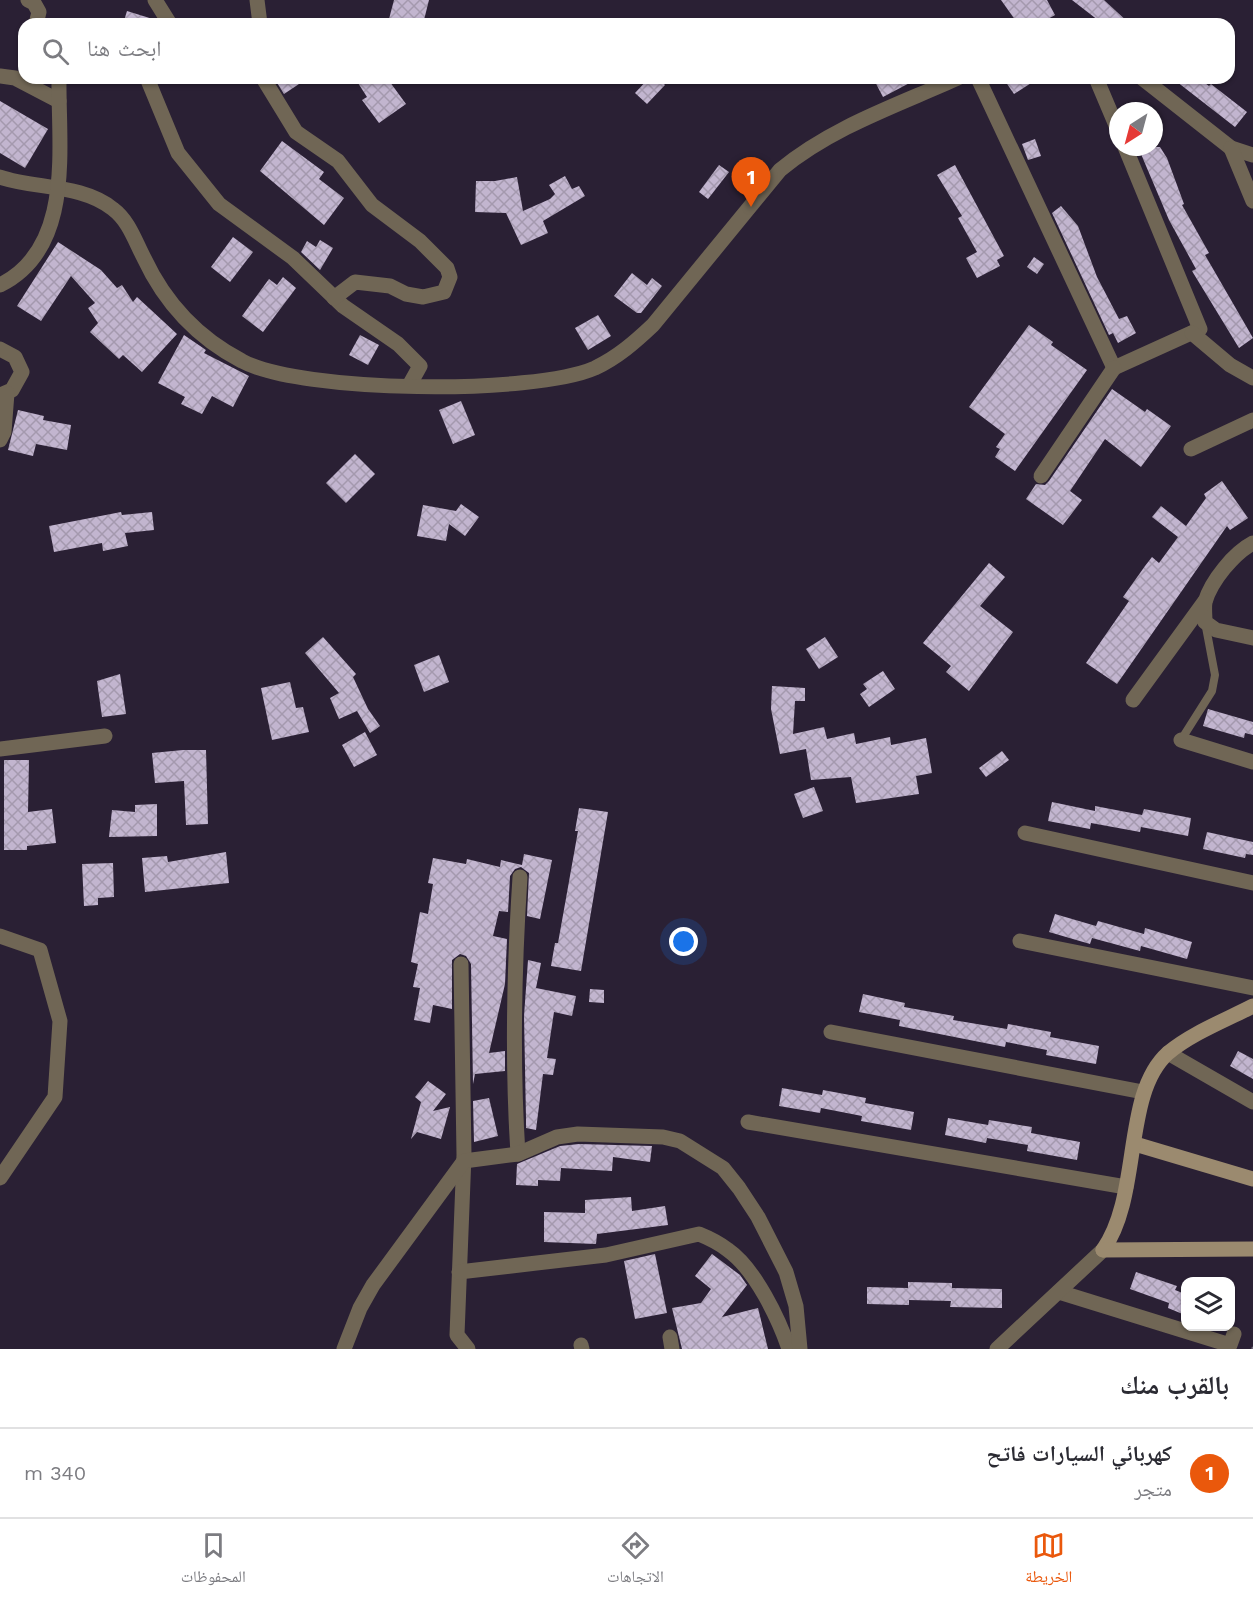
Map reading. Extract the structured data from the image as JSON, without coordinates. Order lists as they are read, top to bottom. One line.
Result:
{"north":"bottom left","page":{"search":"ابحث هنا","pins":"1","heading":"بالقرب منك","list":[{"mark":"1","name":"كهربائي السيارات فاتح","note":"متجر","value":"340 m"}],"nav":["الخريطة","الاتجاهات","المحفوظات"]}}
